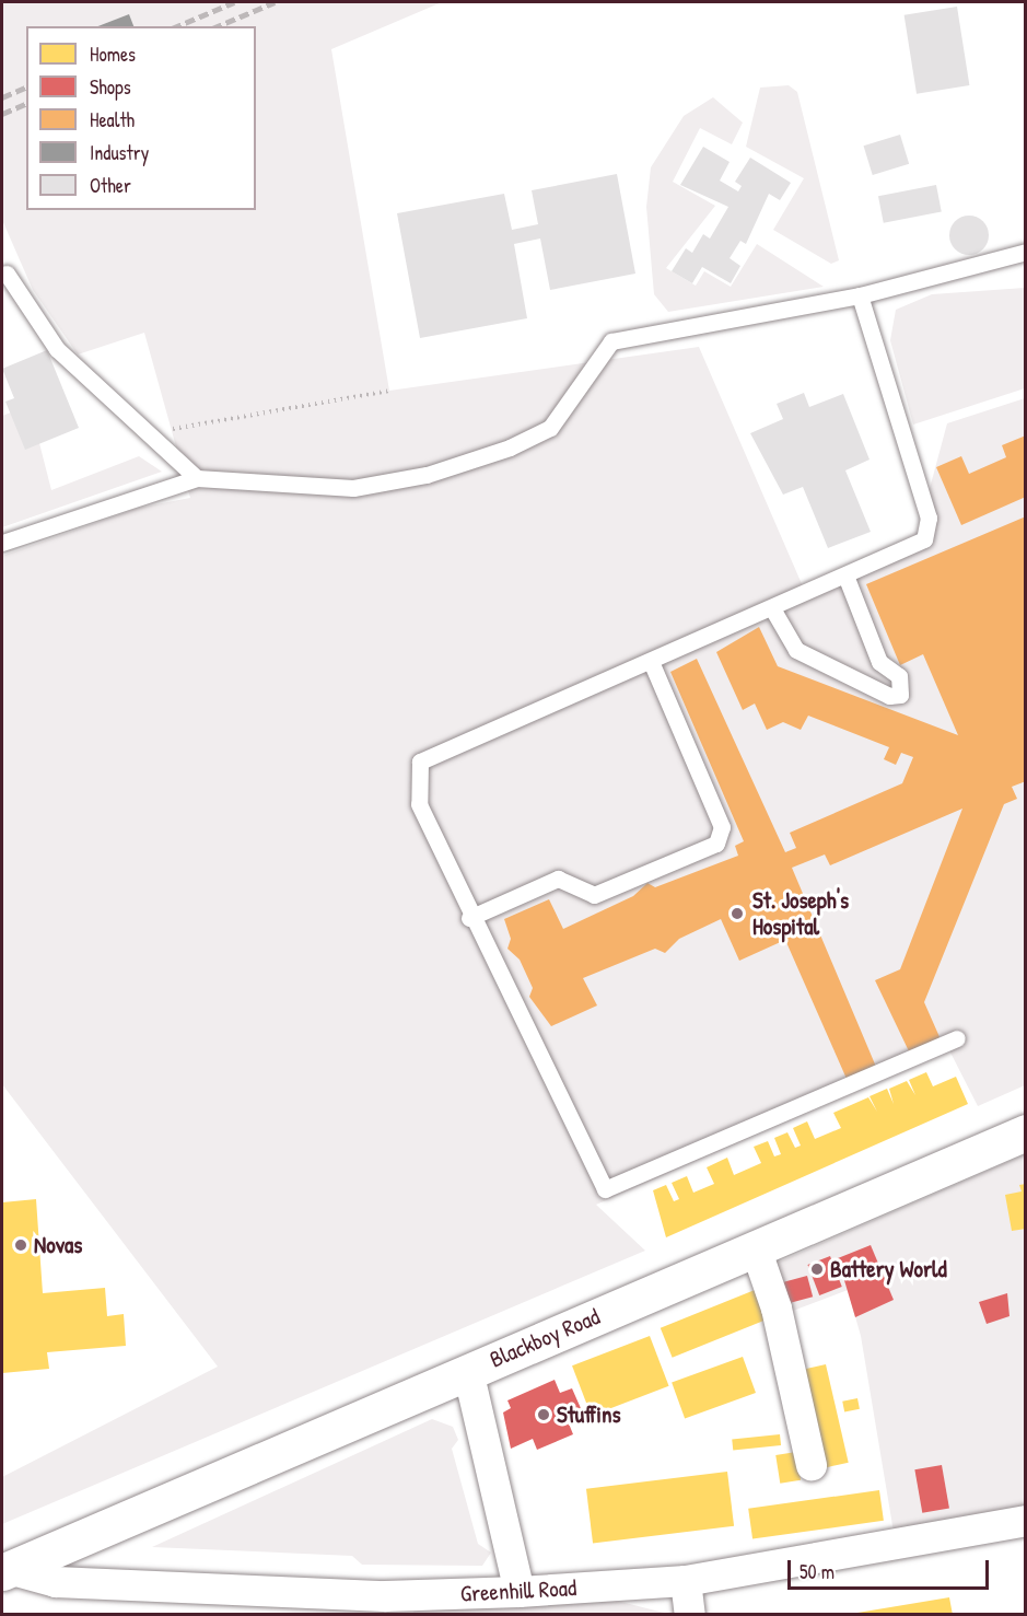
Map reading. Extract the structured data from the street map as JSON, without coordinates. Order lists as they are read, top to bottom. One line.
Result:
{"streets":{"main road":["Blackboy Road"],"street":["Greenhill Road"]},"crossings":[["Blackboy Road","Greenhill Road"]],"places":["St. Joseph's Hospital","Novas","Battery World","Stuffins"],"legend":["Homes","Shops","Health","Industry","Other"],"scale_bar":"50 m"}
